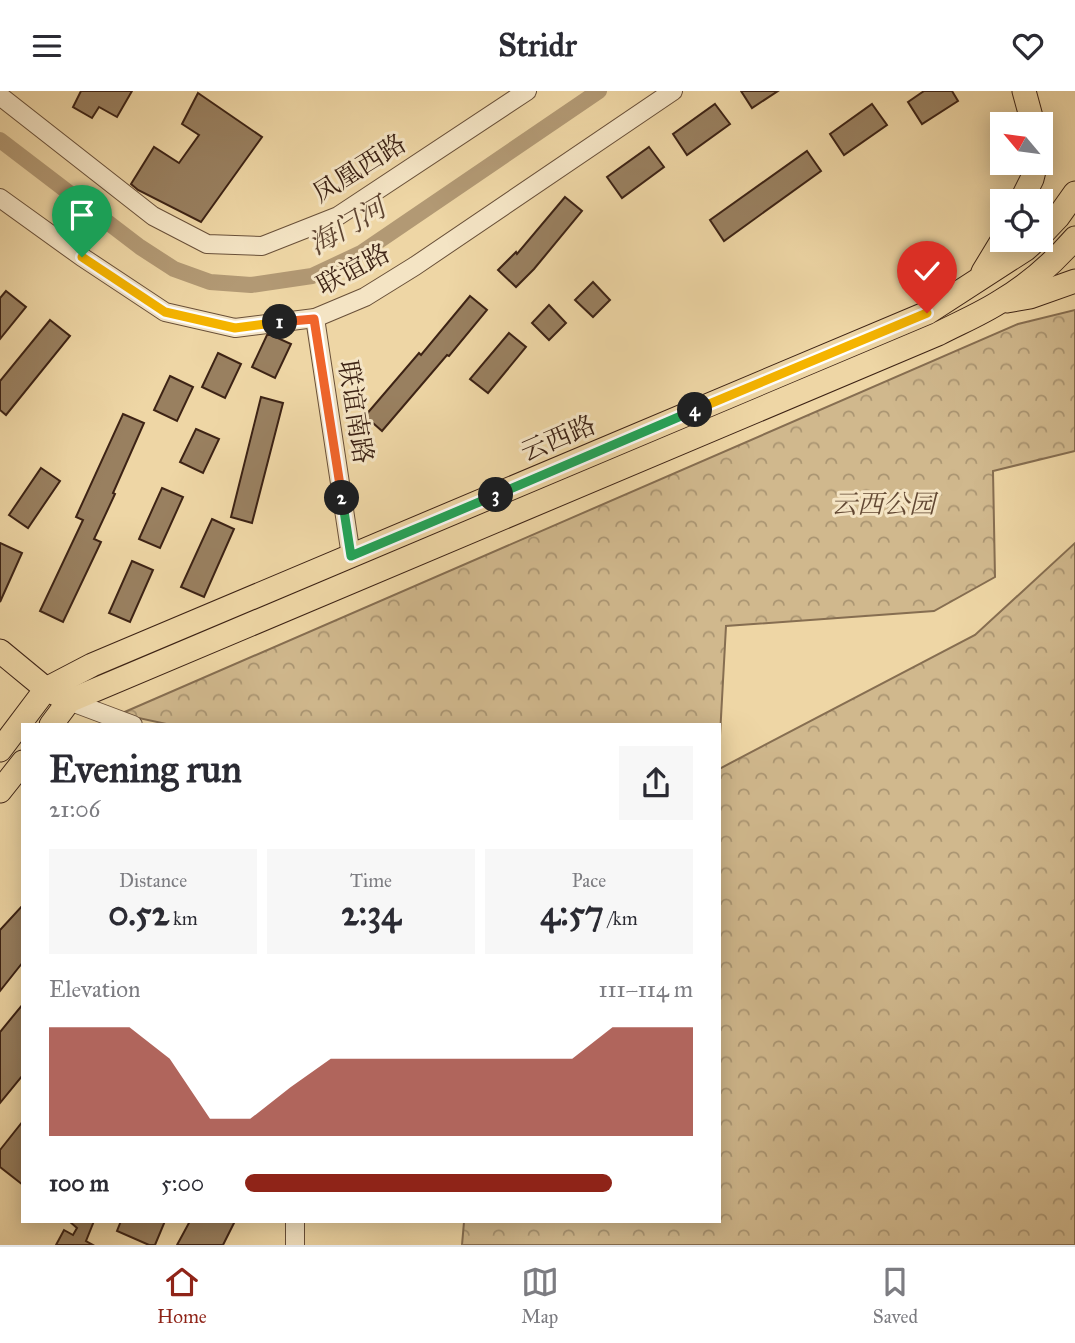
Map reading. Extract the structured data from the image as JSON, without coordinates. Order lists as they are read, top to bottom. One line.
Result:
{"streets":{"main road":["云西路"],"street":["凤凰西路","联谊路","联谊南路"]},"crossings":[["联谊路","联谊南路"],["联谊南路","云西路"]],"water":["海门河"],"parks":["云西公园"],"north":"top left","page":{"header":"Stridr","pins":["1","4","3","2"],"heading":["Evening run","21:06"],"stats":[["Distance","0.52 km"],["Time","2:34"],["Pace","4:57 /km"]],"chart":["Elevation","111–114 m"],"list":[{"name":"100 m","note":"5:00"}],"tabs":["Home","Map","Saved"]}}
